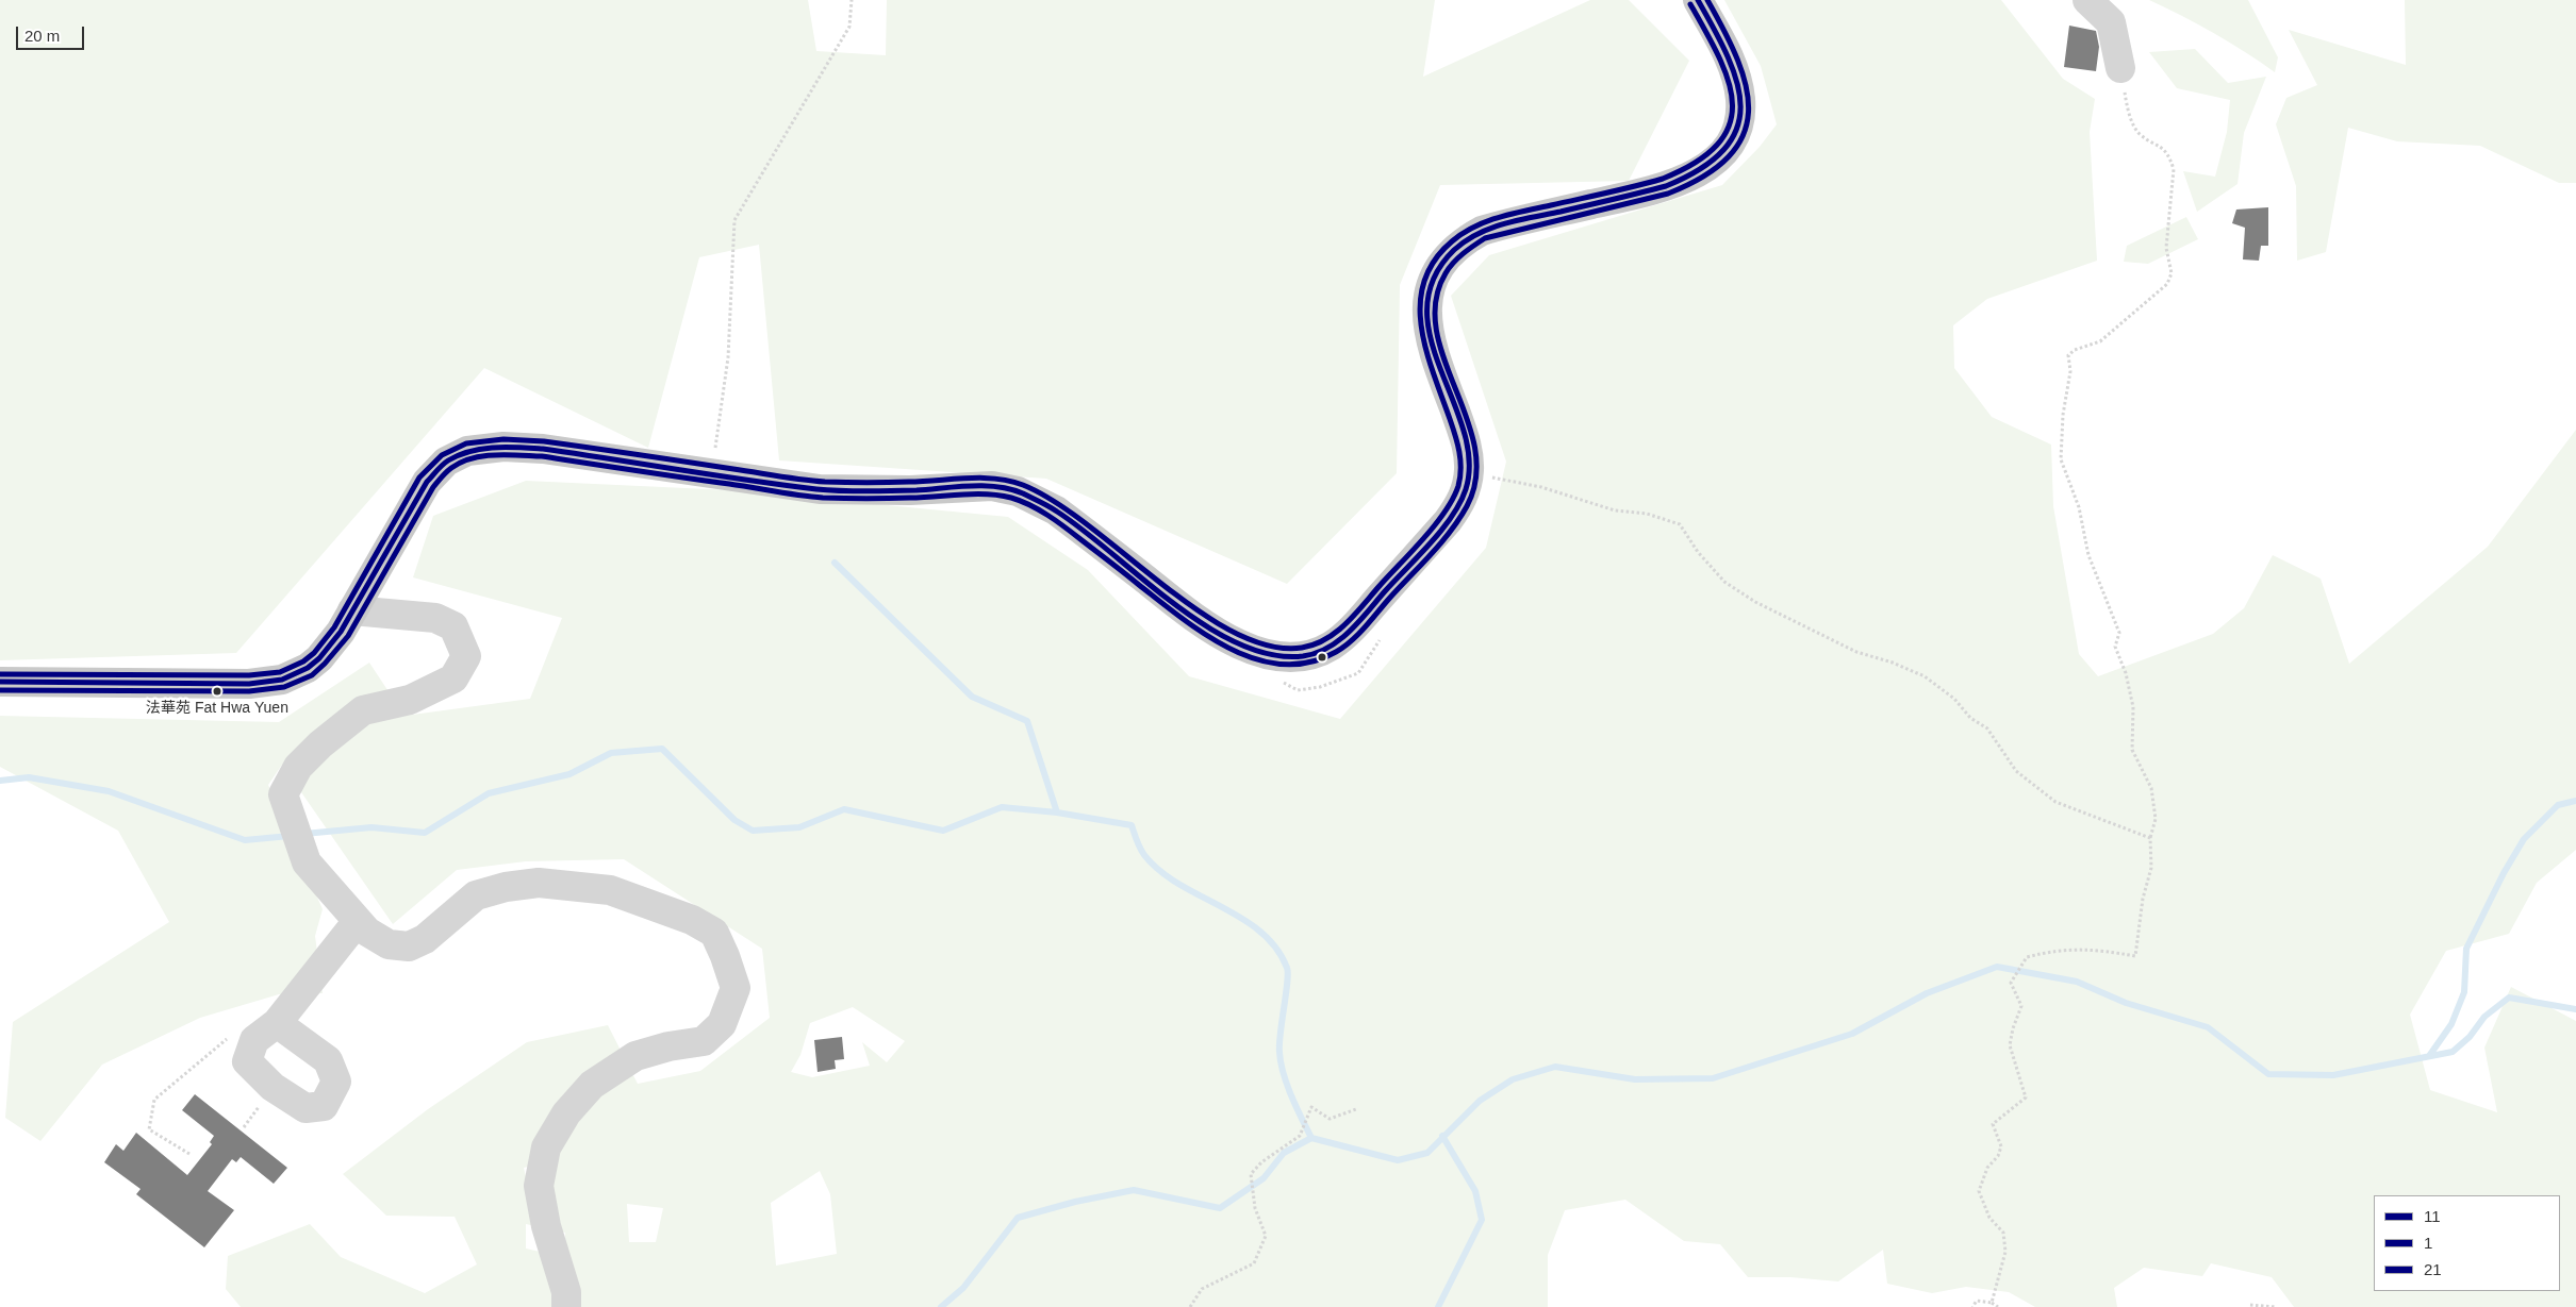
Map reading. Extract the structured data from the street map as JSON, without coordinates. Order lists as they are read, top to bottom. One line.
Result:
{"places":["法華苑 Fat Hwa Yuen"],"lines":["transit line 11","transit line 1","transit line 21"],"legend":["11","1","21"],"scale_bar":"20 m"}
